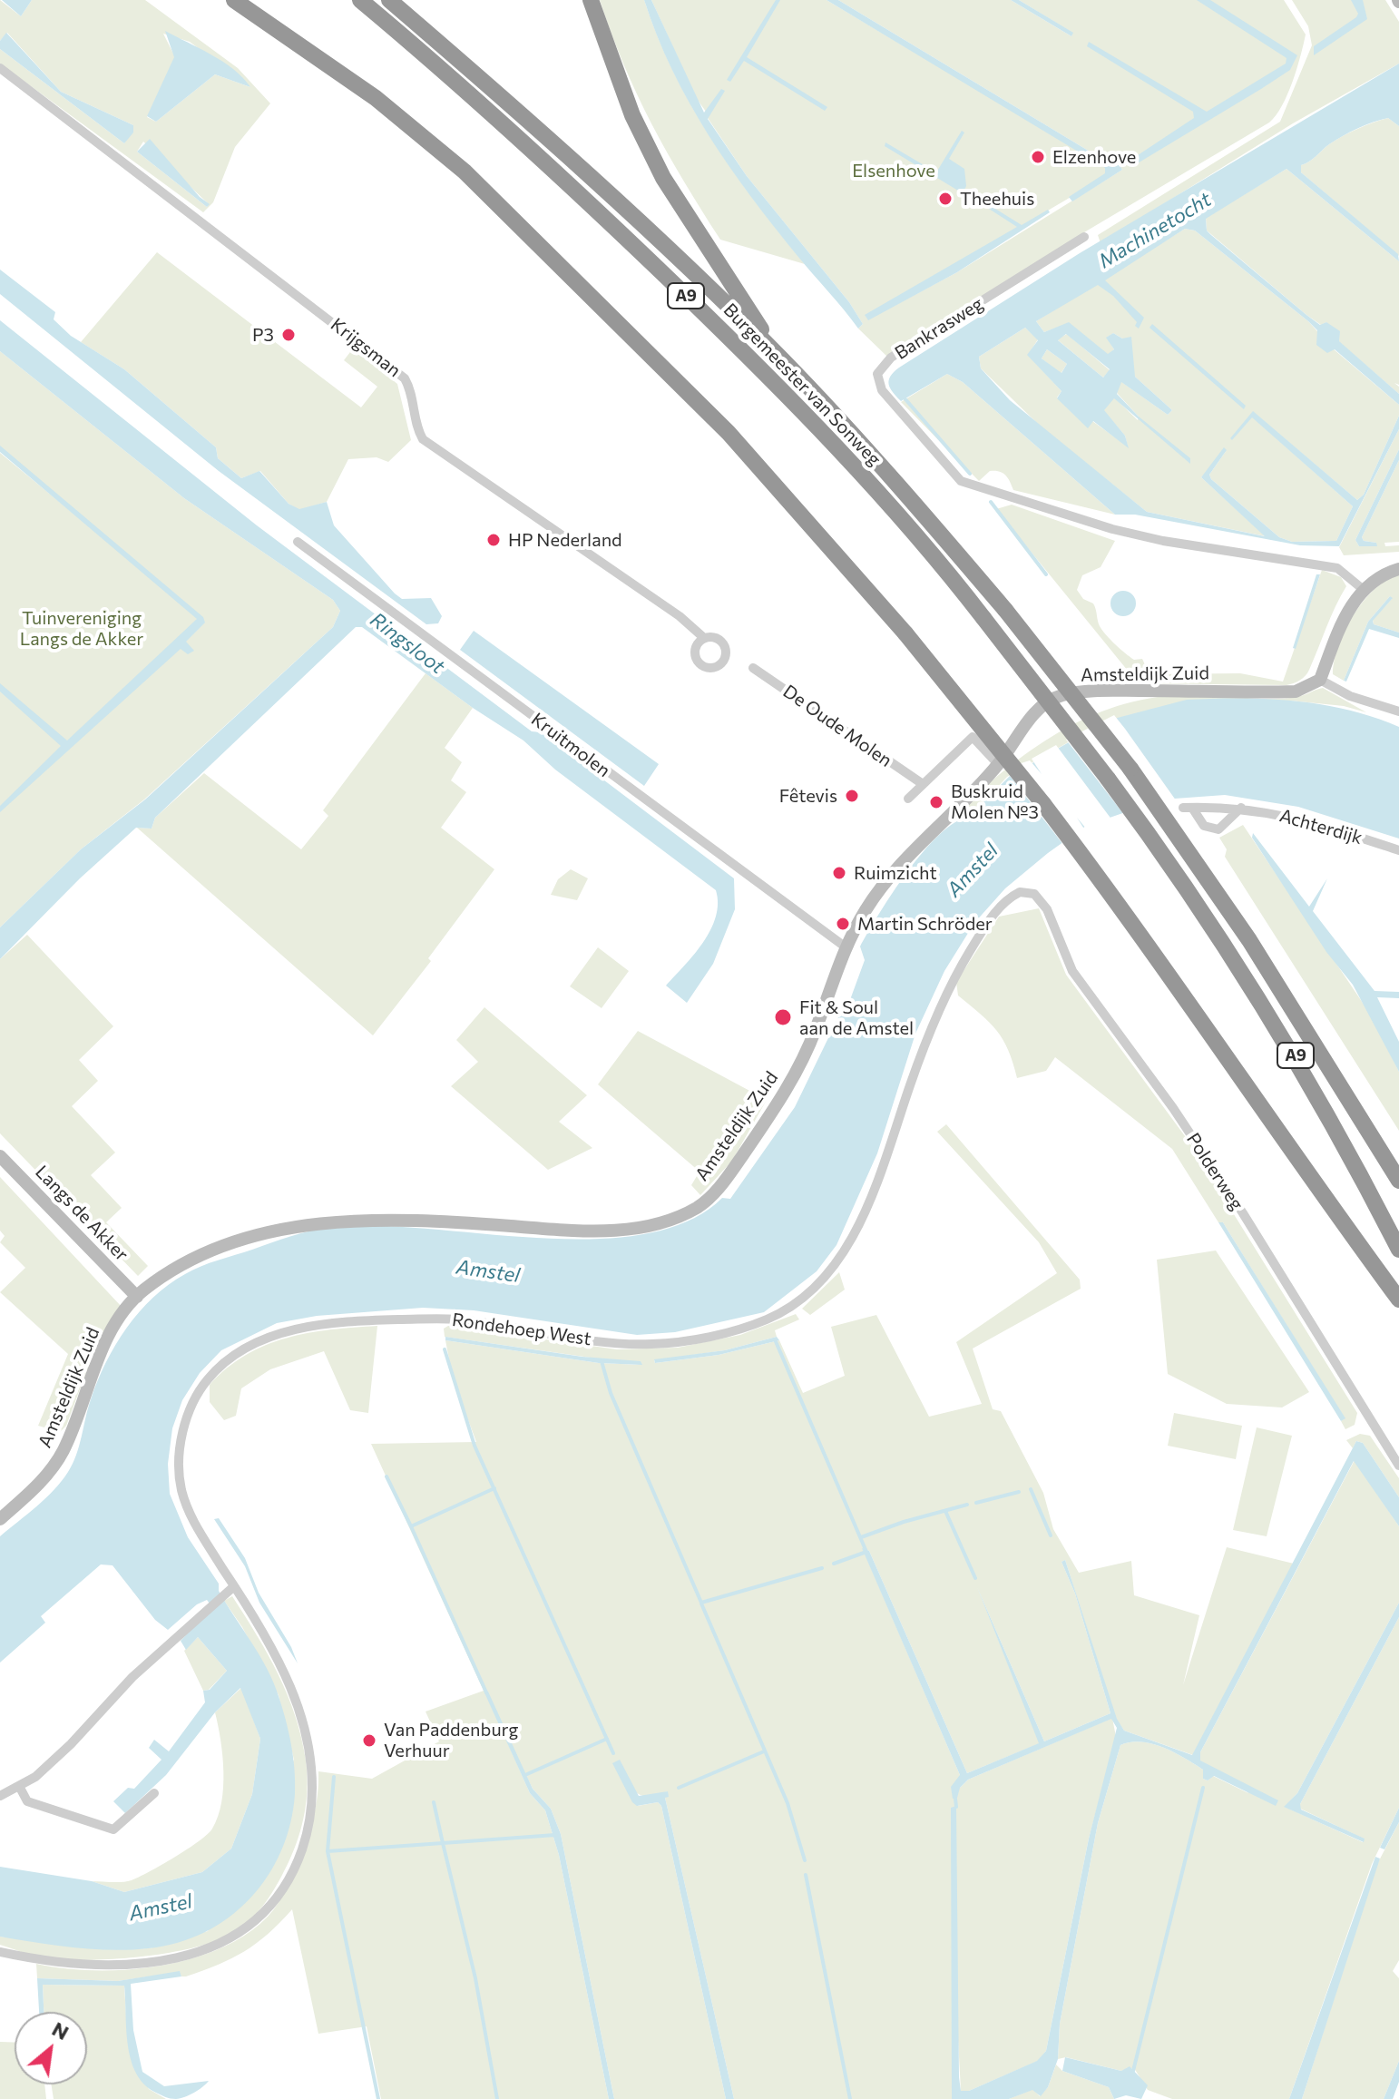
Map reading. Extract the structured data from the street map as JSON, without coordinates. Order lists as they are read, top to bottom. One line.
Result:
{"streets":{"highway":["A9","Burgemeester van Sonweg"],"street":["Bankrasweg","Krijgsman","Amsteldijk Zuid","De Oude Molen","Kruitmolen","Achterdijk","Polderweg","Langs de Akker","Rondehoep West"]},"crossings":[["A9","Burgemeester van Sonweg"],["Amsteldijk Zuid","Kruitmolen"],["Amsteldijk Zuid","Langs de Akker"],["Polderweg","Rondehoep West"]],"water":["Machinetocht","Ringsloot","Amstel"],"parks":["Elsenhove","Tuinvereniging Langs de Akker"],"places":["Elzenhove","Theehuis","P3","HP Nederland","Fêtevis","Buskruid Molen №3","Ruimzicht","Martin Schröder","Fit & Soul aan de Amstel","Van Paddenburg Verhuur"],"north":"top right"}
